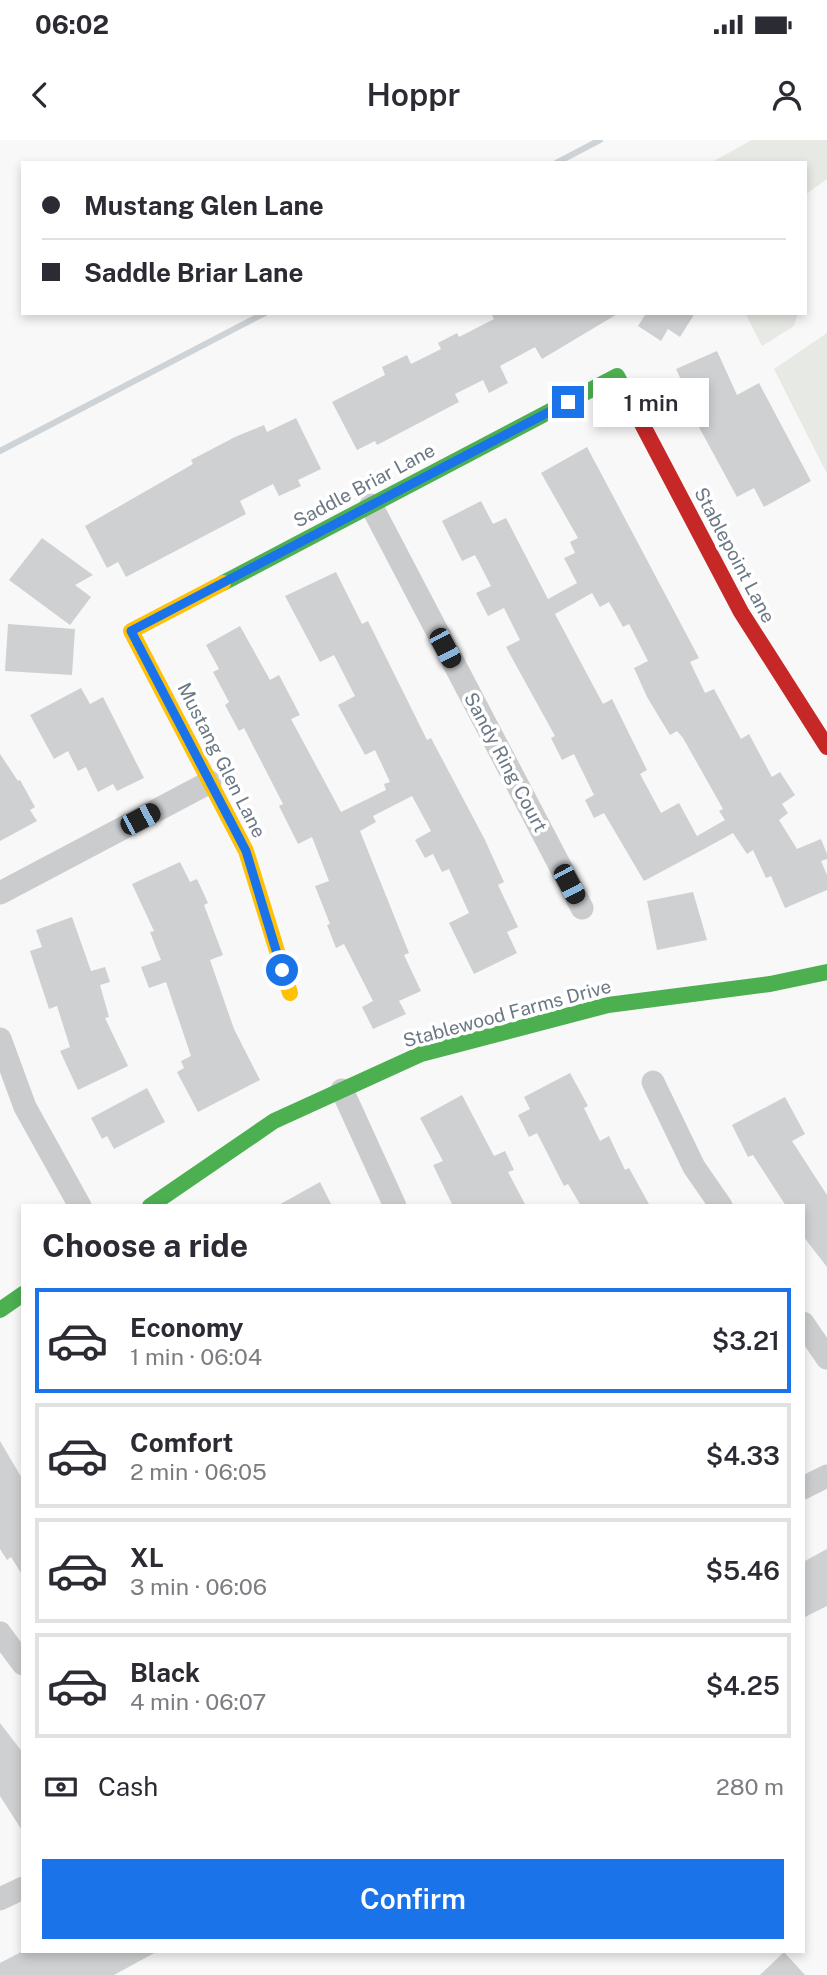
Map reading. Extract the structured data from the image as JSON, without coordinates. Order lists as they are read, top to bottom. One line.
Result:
{"streets":{"street":["Saddle Briar Lane","Stablepoint Lane","Mustang Glen Lane","Sandy Ring Court","Stablewood Farms Drive"]},"crossings":[["Saddle Briar Lane","Stablepoint Lane"],["Saddle Briar Lane","Mustang Glen Lane"],["Saddle Briar Lane","Sandy Ring Court"]],"page":{"status":"06:02","header":"Hoppr","banner":["Mustang Glen Lane","Saddle Briar Lane"],"bubble":"1 min","heading":"Choose a ride","list":[{"name":"Economy","note":"1 min · 06:04","value":"$3.21"},{"name":"Comfort","note":"2 min · 06:05","value":"$4.33"},{"name":"XL","note":"3 min · 06:06","value":"$5.46"},{"name":"Black","note":"4 min · 06:07","value":"$4.25"}],"pay":["Cash","280 m"],"buttons":"Confirm"}}
